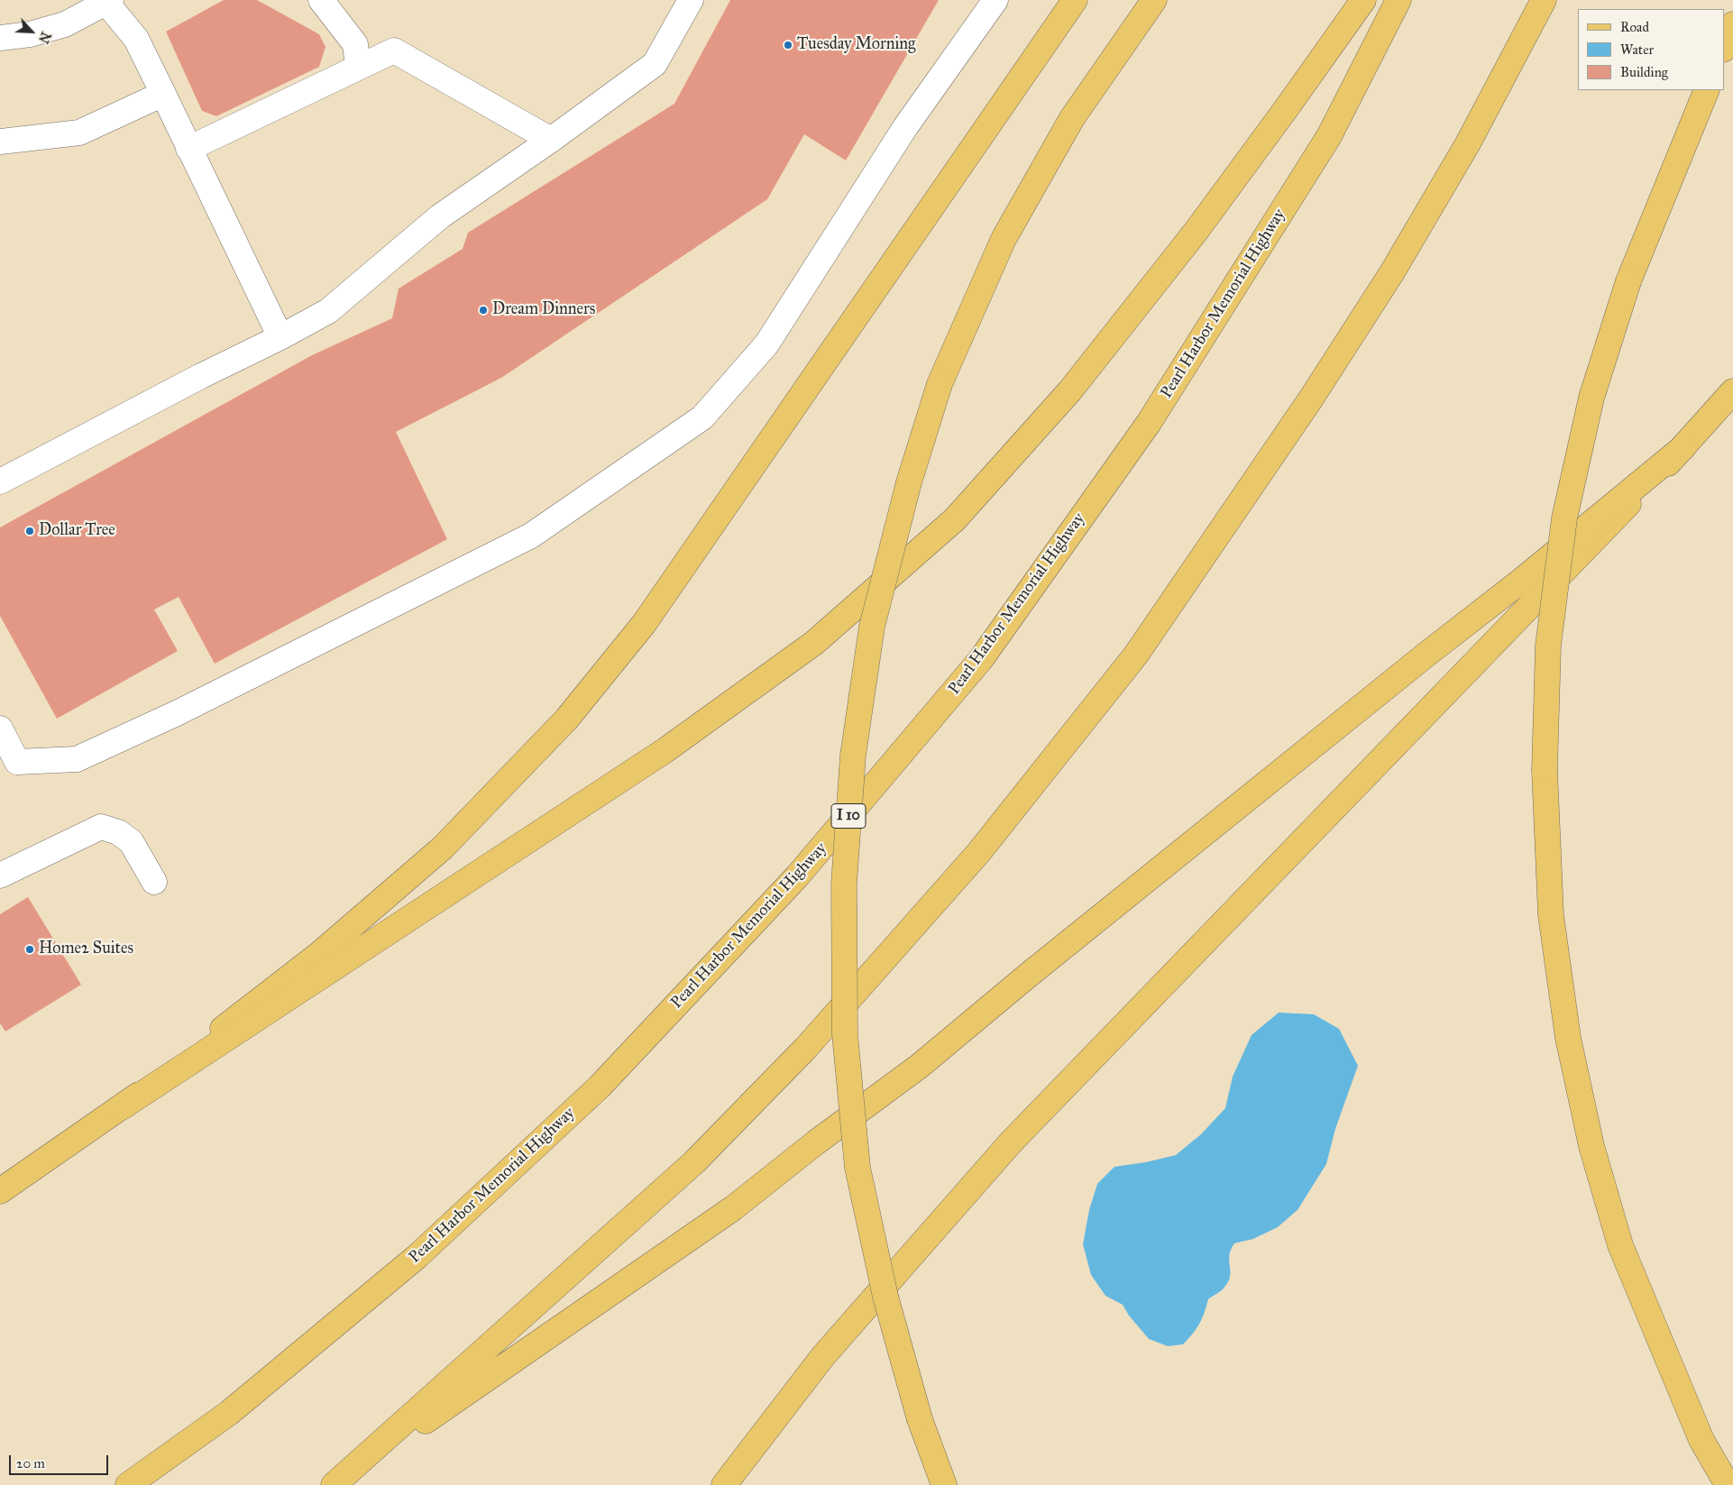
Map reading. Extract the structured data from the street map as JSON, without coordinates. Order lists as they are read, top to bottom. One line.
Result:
{"streets":{"main road":["Pearl Harbor Memorial Highway","I 10"]},"places":["Tuesday Morning","Dream Dinners","Dollar Tree","Home2 Suites"],"legend":["Road","Water","Building"],"scale_bar":"20 m","north":"bottom right"}
